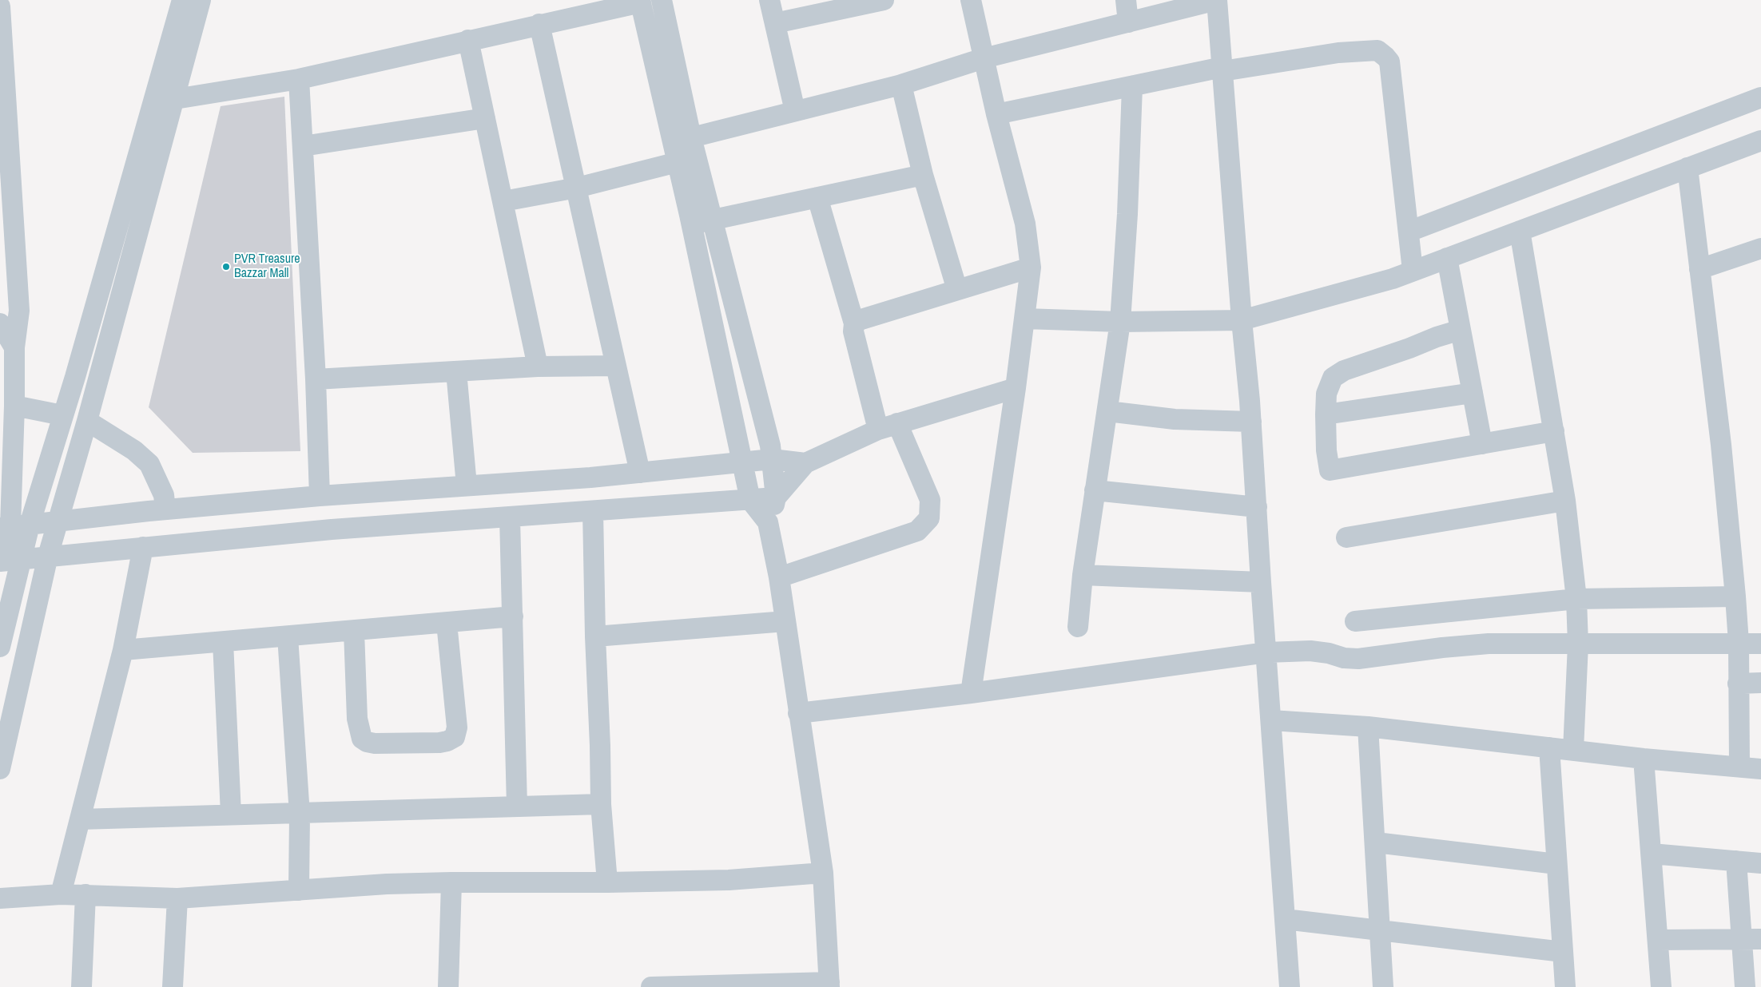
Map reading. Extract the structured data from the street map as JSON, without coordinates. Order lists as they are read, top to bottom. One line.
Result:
{"places":["PVR Treasure Bazzar Mall"]}
